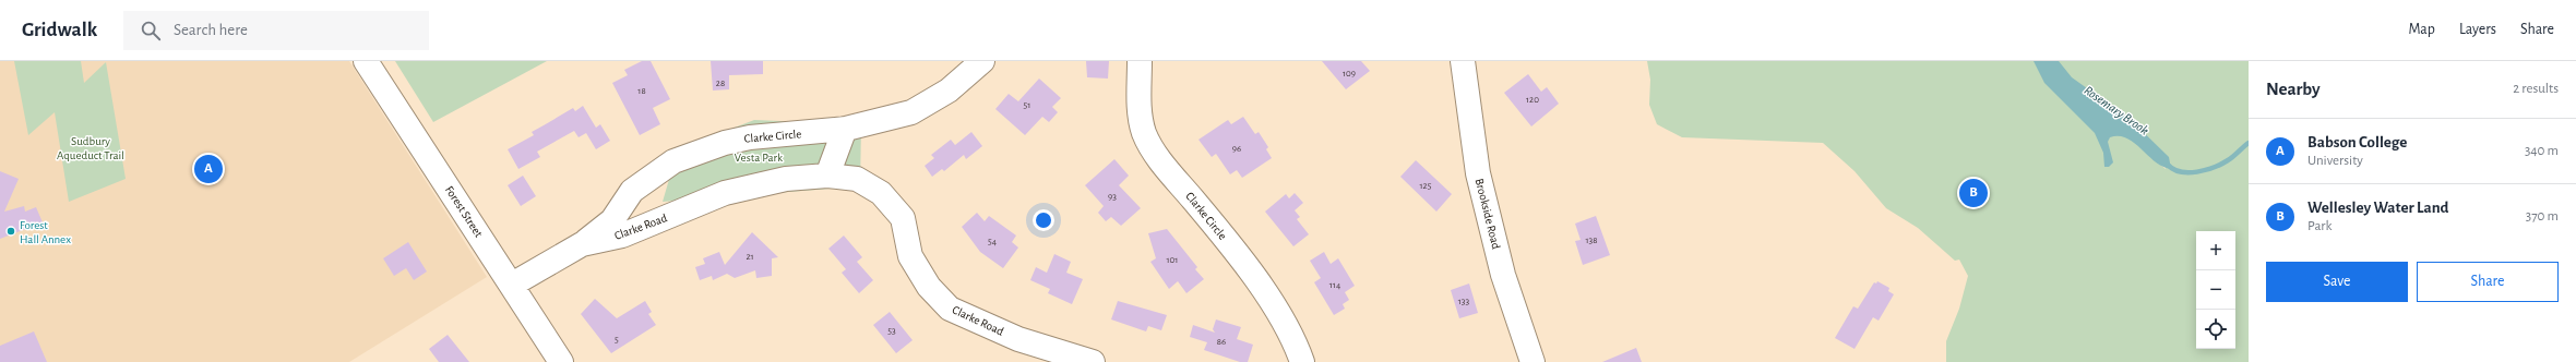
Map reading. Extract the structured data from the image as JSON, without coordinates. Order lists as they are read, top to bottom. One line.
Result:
{"streets":{"street":["Clarke Circle","Forest Street","Brookside Road","Clarke Road"]},"crossings":[["Clarke Circle","Clarke Road"],["Forest Street","Clarke Road"]],"water":["Rosemary Brook"],"parks":["Sudbury Aqueduct Trail","Vesta Park"],"places":["Forest Hall Annex"],"house_numbers":["109","28","18","120","51","96","125","93","138","54","21","101","114","133","53","5","86"],"page":{"header":"Gridwalk","search":"Search here","nav":["Map","Layers","Share"],"heading":["Nearby","2 results"],"list":[{"mark":"A","name":"Babson College","note":"University","value":"340 m"},{"mark":"B","name":"Wellesley Water Land","note":"Park","value":"370 m"}],"pins":["A","B"],"map_buttons":["+","−"],"buttons":["Save","Share"]}}
